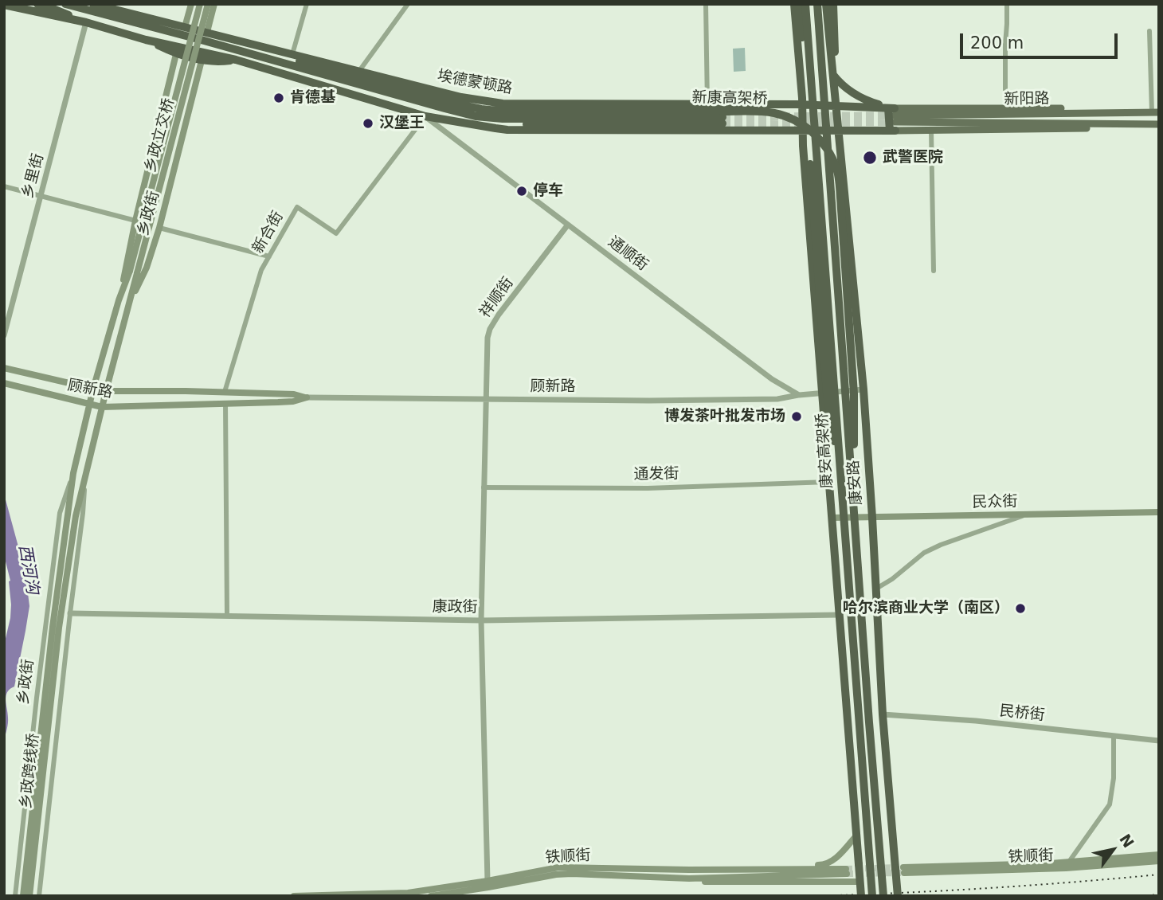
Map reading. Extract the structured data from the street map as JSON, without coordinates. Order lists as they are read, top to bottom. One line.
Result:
{"streets":{"highway":["埃德蒙顿路","新康高架桥","康安高架桥","康安路"],"main road":["新阳路","乡政立交桥","乡政街","顾新路","民众街","乡政跨线桥","铁顺街"],"street":["乡里街","新合街","通顺街","祥顺街","通发街","康政街","民桥街"]},"crossings":[["埃德蒙顿路","新康高架桥"],["埃德蒙顿路","新阳路"],["埃德蒙顿路","乡里街"],["埃德蒙顿路","新合街"],["埃德蒙顿路","通顺街"],["埃德蒙顿路","康安路"],["新康高架桥","康安高架桥"],["乡政立交桥","乡政街"],["乡政街","顾新路"],["乡政街","康政街"],["乡政街","乡政跨线桥"],["新合街","通顺街"],["新合街","顾新路"],["通顺街","祥顺街"],["通顺街","顾新路"],["祥顺街","顾新路"],["祥顺街","通发街"],["祥顺街","康政街"],["祥顺街","铁顺街"],["通发街","康安路"],["康安路","民众街"],["康安路","康政街"],["康安路","民桥街"],["康安路","铁顺街"]],"water":["西河沟"],"places":["肯德基","汉堡王","武警医院","停车","博发茶叶批发市场","哈尔滨商业大学（南区）"],"scale_bar":"200 m","north":"top right"}
